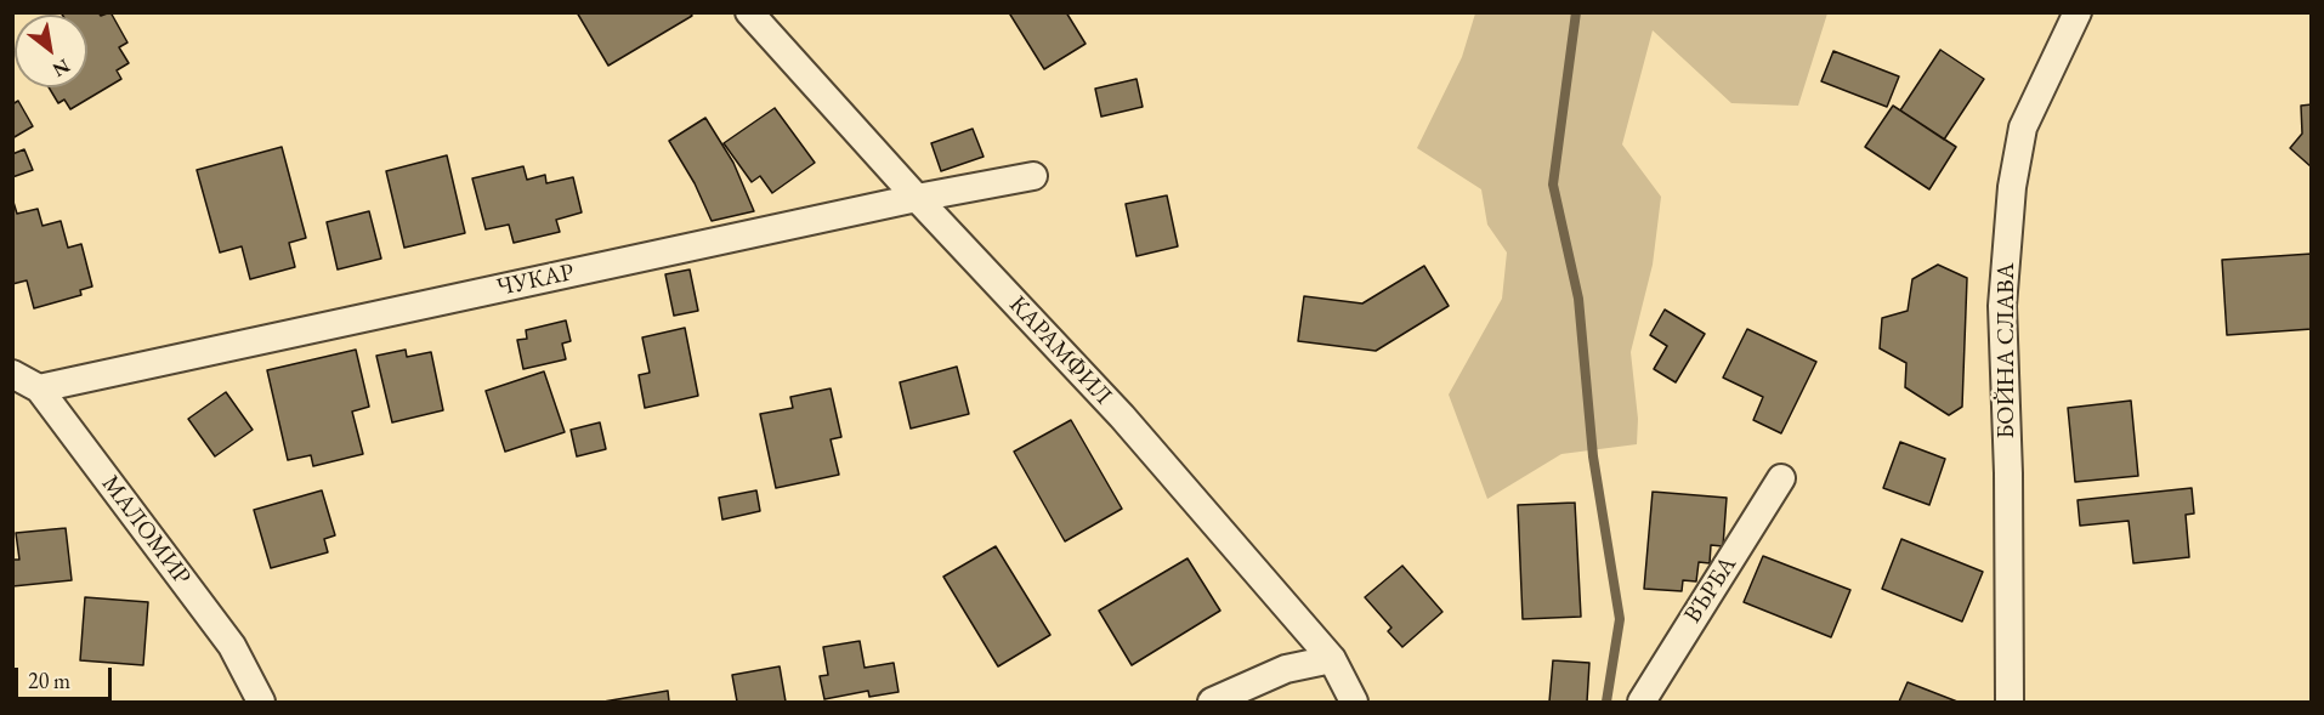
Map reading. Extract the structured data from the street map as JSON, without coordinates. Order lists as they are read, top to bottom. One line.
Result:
{"streets":{"street":["ЧУКАР","КАРАМФИЛ","БОЙНА СЛАВА","МАЛОМИР","ВЪРБА"]},"crossings":[["ЧУКАР","КАРАМФИЛ"],["ЧУКАР","МАЛОМИР"]],"scale_bar":"20 m","north":"bottom right"}
